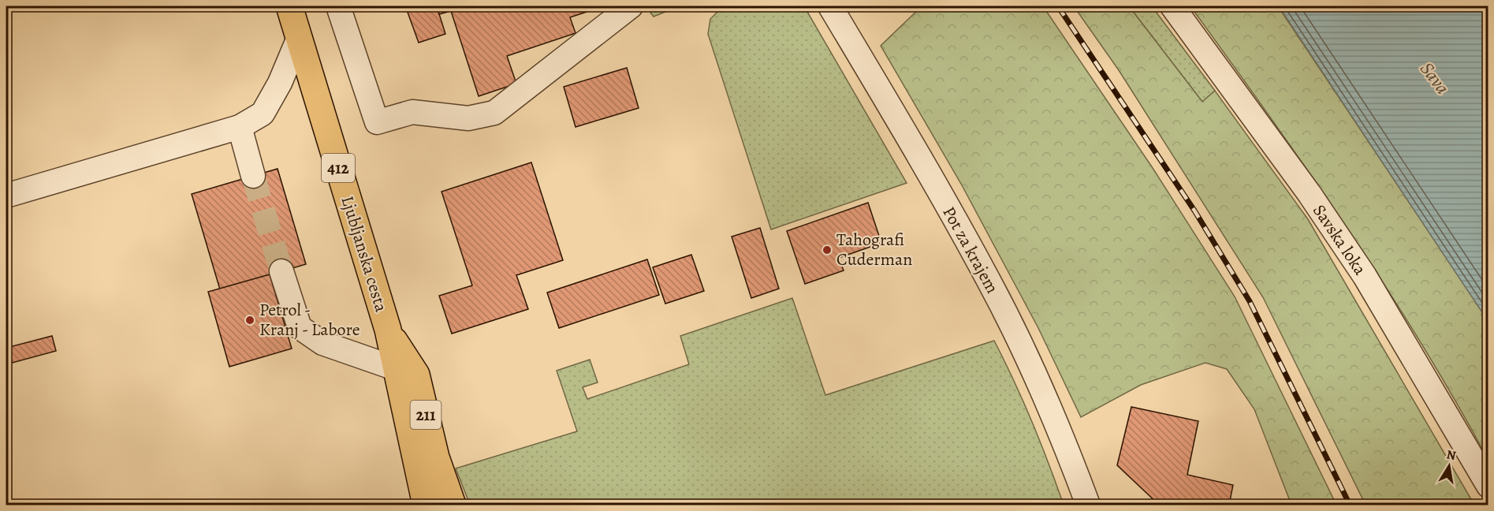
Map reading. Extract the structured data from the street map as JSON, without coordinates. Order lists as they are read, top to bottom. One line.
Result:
{"streets":{"main road":["412","Ljubljanska cesta","211"],"street":["Savska loka","Pot za krajem"]},"crossings":[["Ljubljanska cesta","211"]],"water":["Sava"],"places":["Tahografi Cuderman","Petrol - Kranj - Labore"],"north":"top"}
